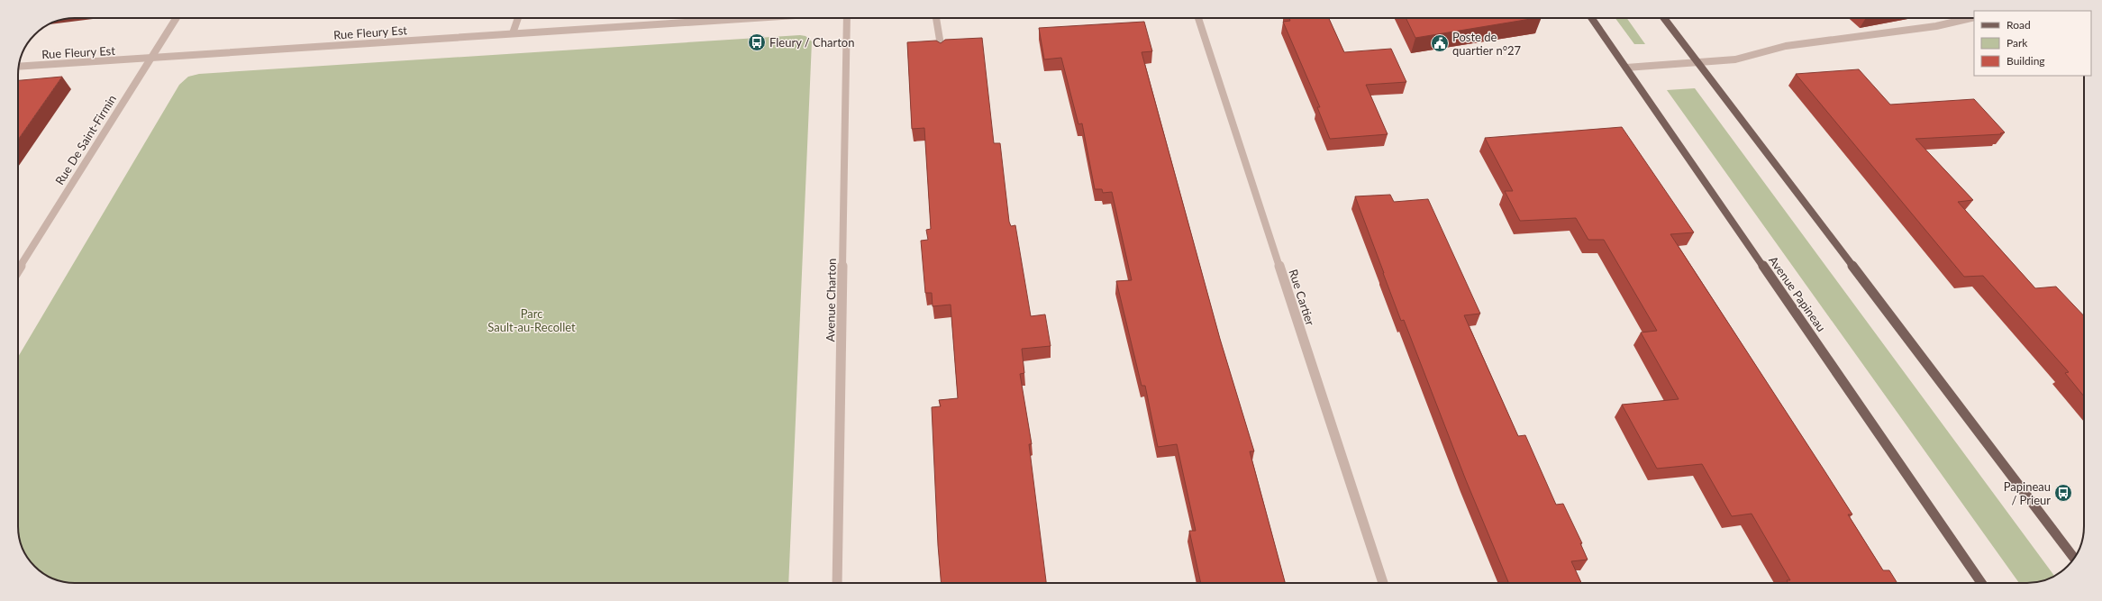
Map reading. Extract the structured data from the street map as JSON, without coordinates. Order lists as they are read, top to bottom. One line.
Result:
{"streets":{"main road":["Avenue Papineau"],"street":["Rue Fleury Est","Rue De Saint-Firmin","Rue Cartier","Avenue Charton"]},"crossings":[["Rue Fleury Est","Rue De Saint-Firmin"]],"parks":["Parc Sault-au-Recollet"],"places":{"bus stop":["Fleury / Charton","Papineau / Prieur"],"public building":["Poste de quartier n°27"]},"legend":["Road","Park","Building"]}
